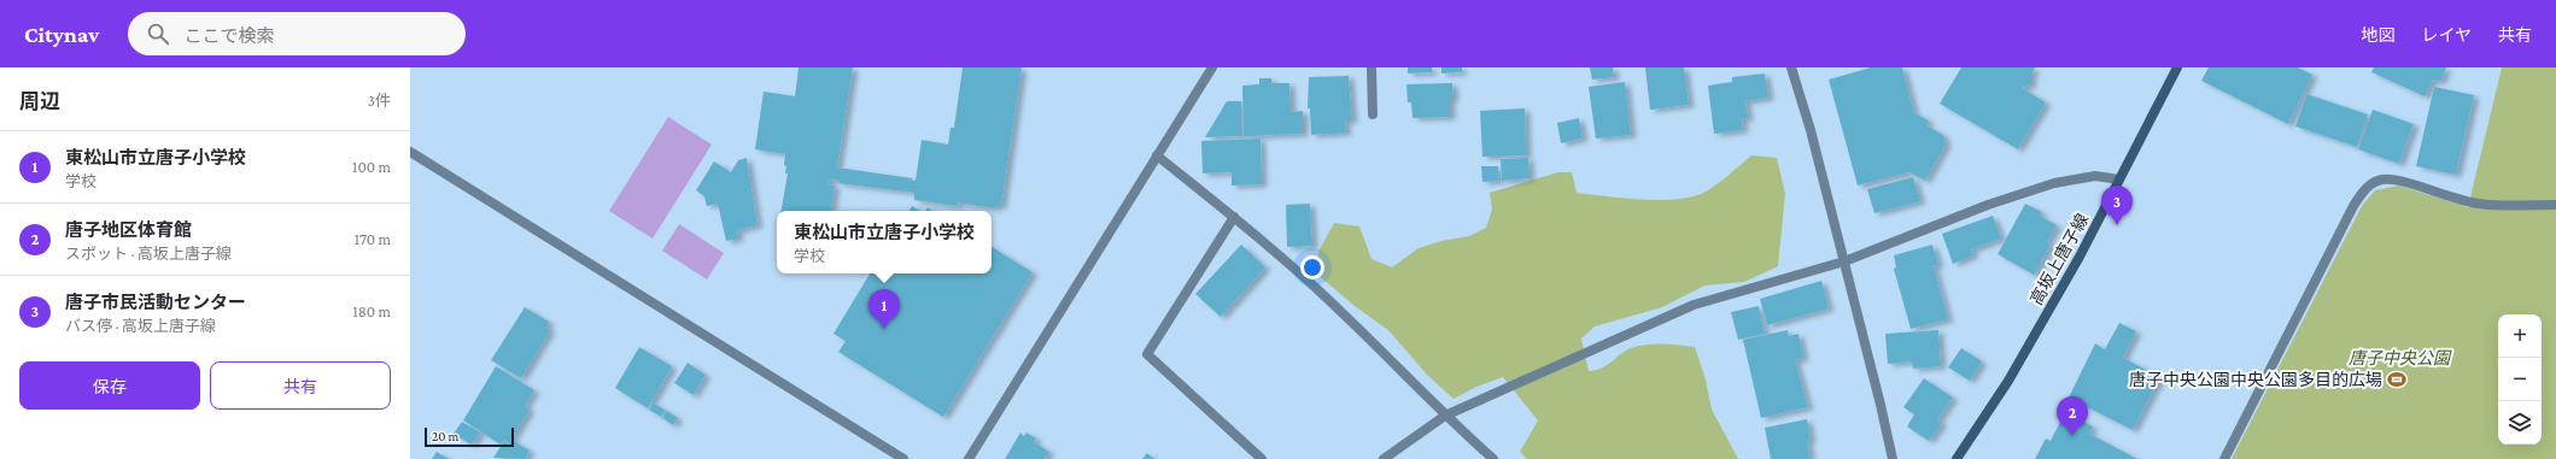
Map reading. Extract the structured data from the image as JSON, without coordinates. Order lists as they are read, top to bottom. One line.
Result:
{"streets":{"main road":["高坂上唐子線"]},"parks":["唐子中央公園"],"places":{"sports":["唐子中央公園中央公園多目的広場"]},"scale_bar":"20 m","page":{"header":"Citynav","search":"ここで検索","nav":["地図","レイヤ","共有"],"heading":["周辺","3件"],"list":[{"mark":"1","name":"東松山市立唐子小学校","note":"学校","value":"100 m"},{"mark":"2","name":"唐子地区体育館","note":"スポット · 高坂上唐子線","value":"170 m"},{"mark":"3","name":"唐子市民活動センター","note":"バス停 · 高坂上唐子線","value":"180 m"}],"pins":["3","1","2"],"popup":["東松山市立唐子小学校","学校"],"map_buttons":["+","−"],"buttons":["保存","共有"],"scale":"20 m"}}
